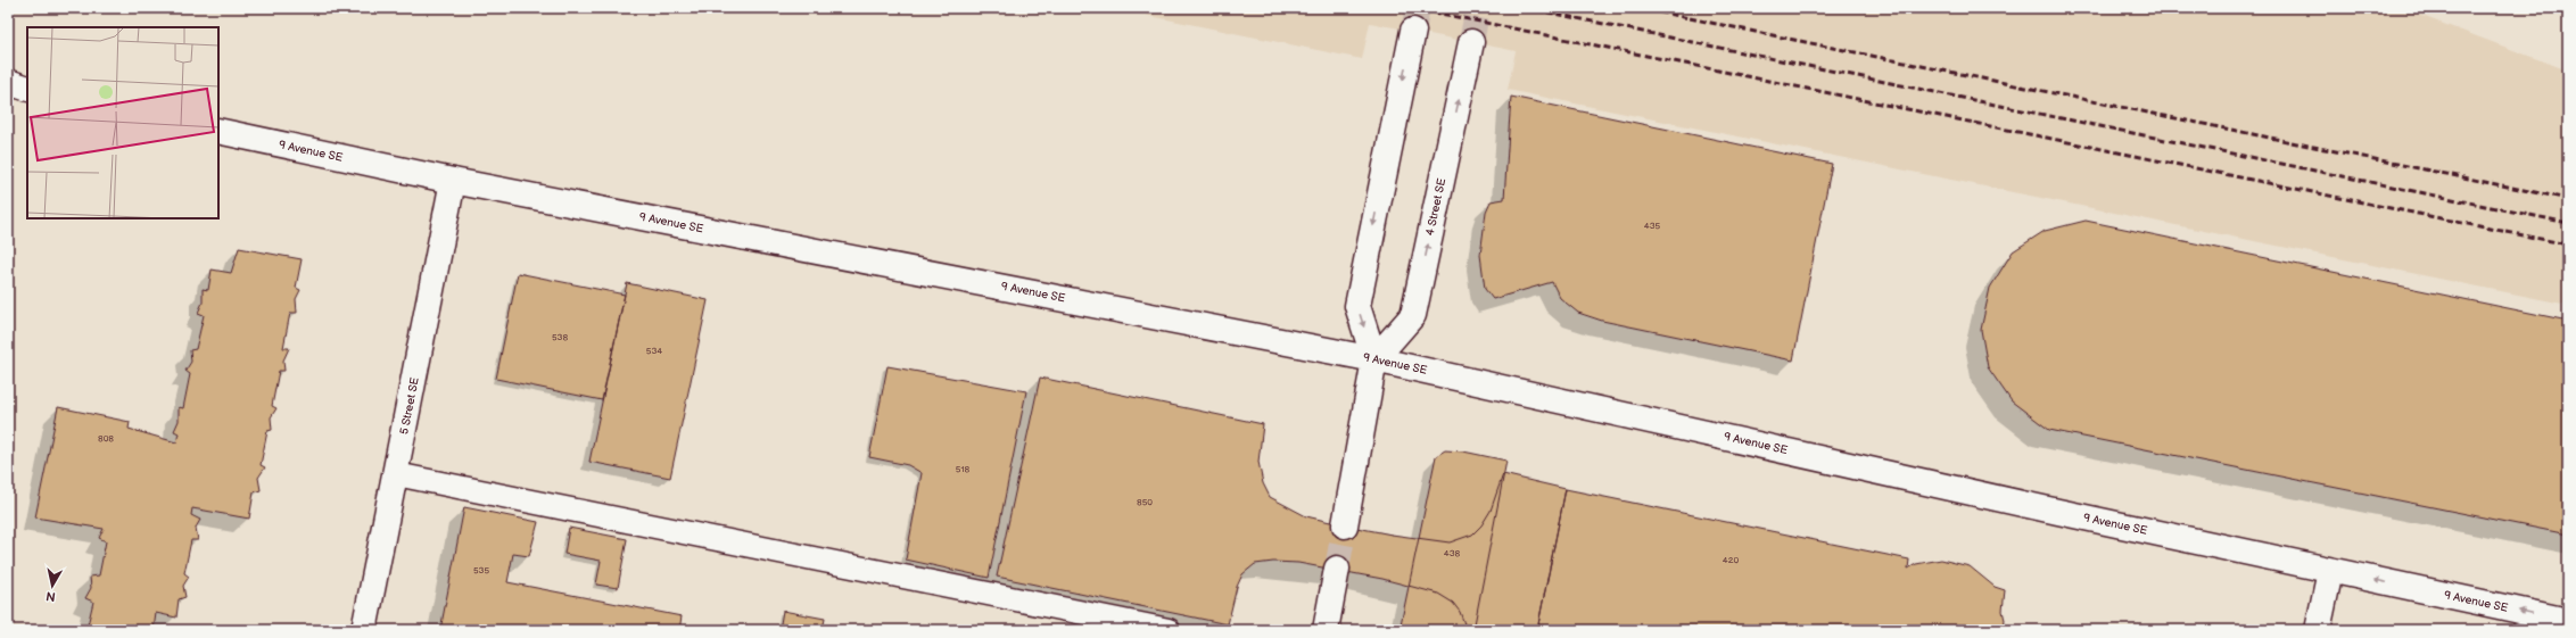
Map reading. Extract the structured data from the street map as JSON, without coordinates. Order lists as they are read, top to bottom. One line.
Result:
{"streets":{"main road":["9 Avenue SE","4 Street SE","5 Street SE"]},"crossings":[["9 Avenue SE","4 Street SE"],["9 Avenue SE","5 Street SE"]],"house_numbers":["435","538","534","808","518","850","438","420","535"],"north":"bottom"}
